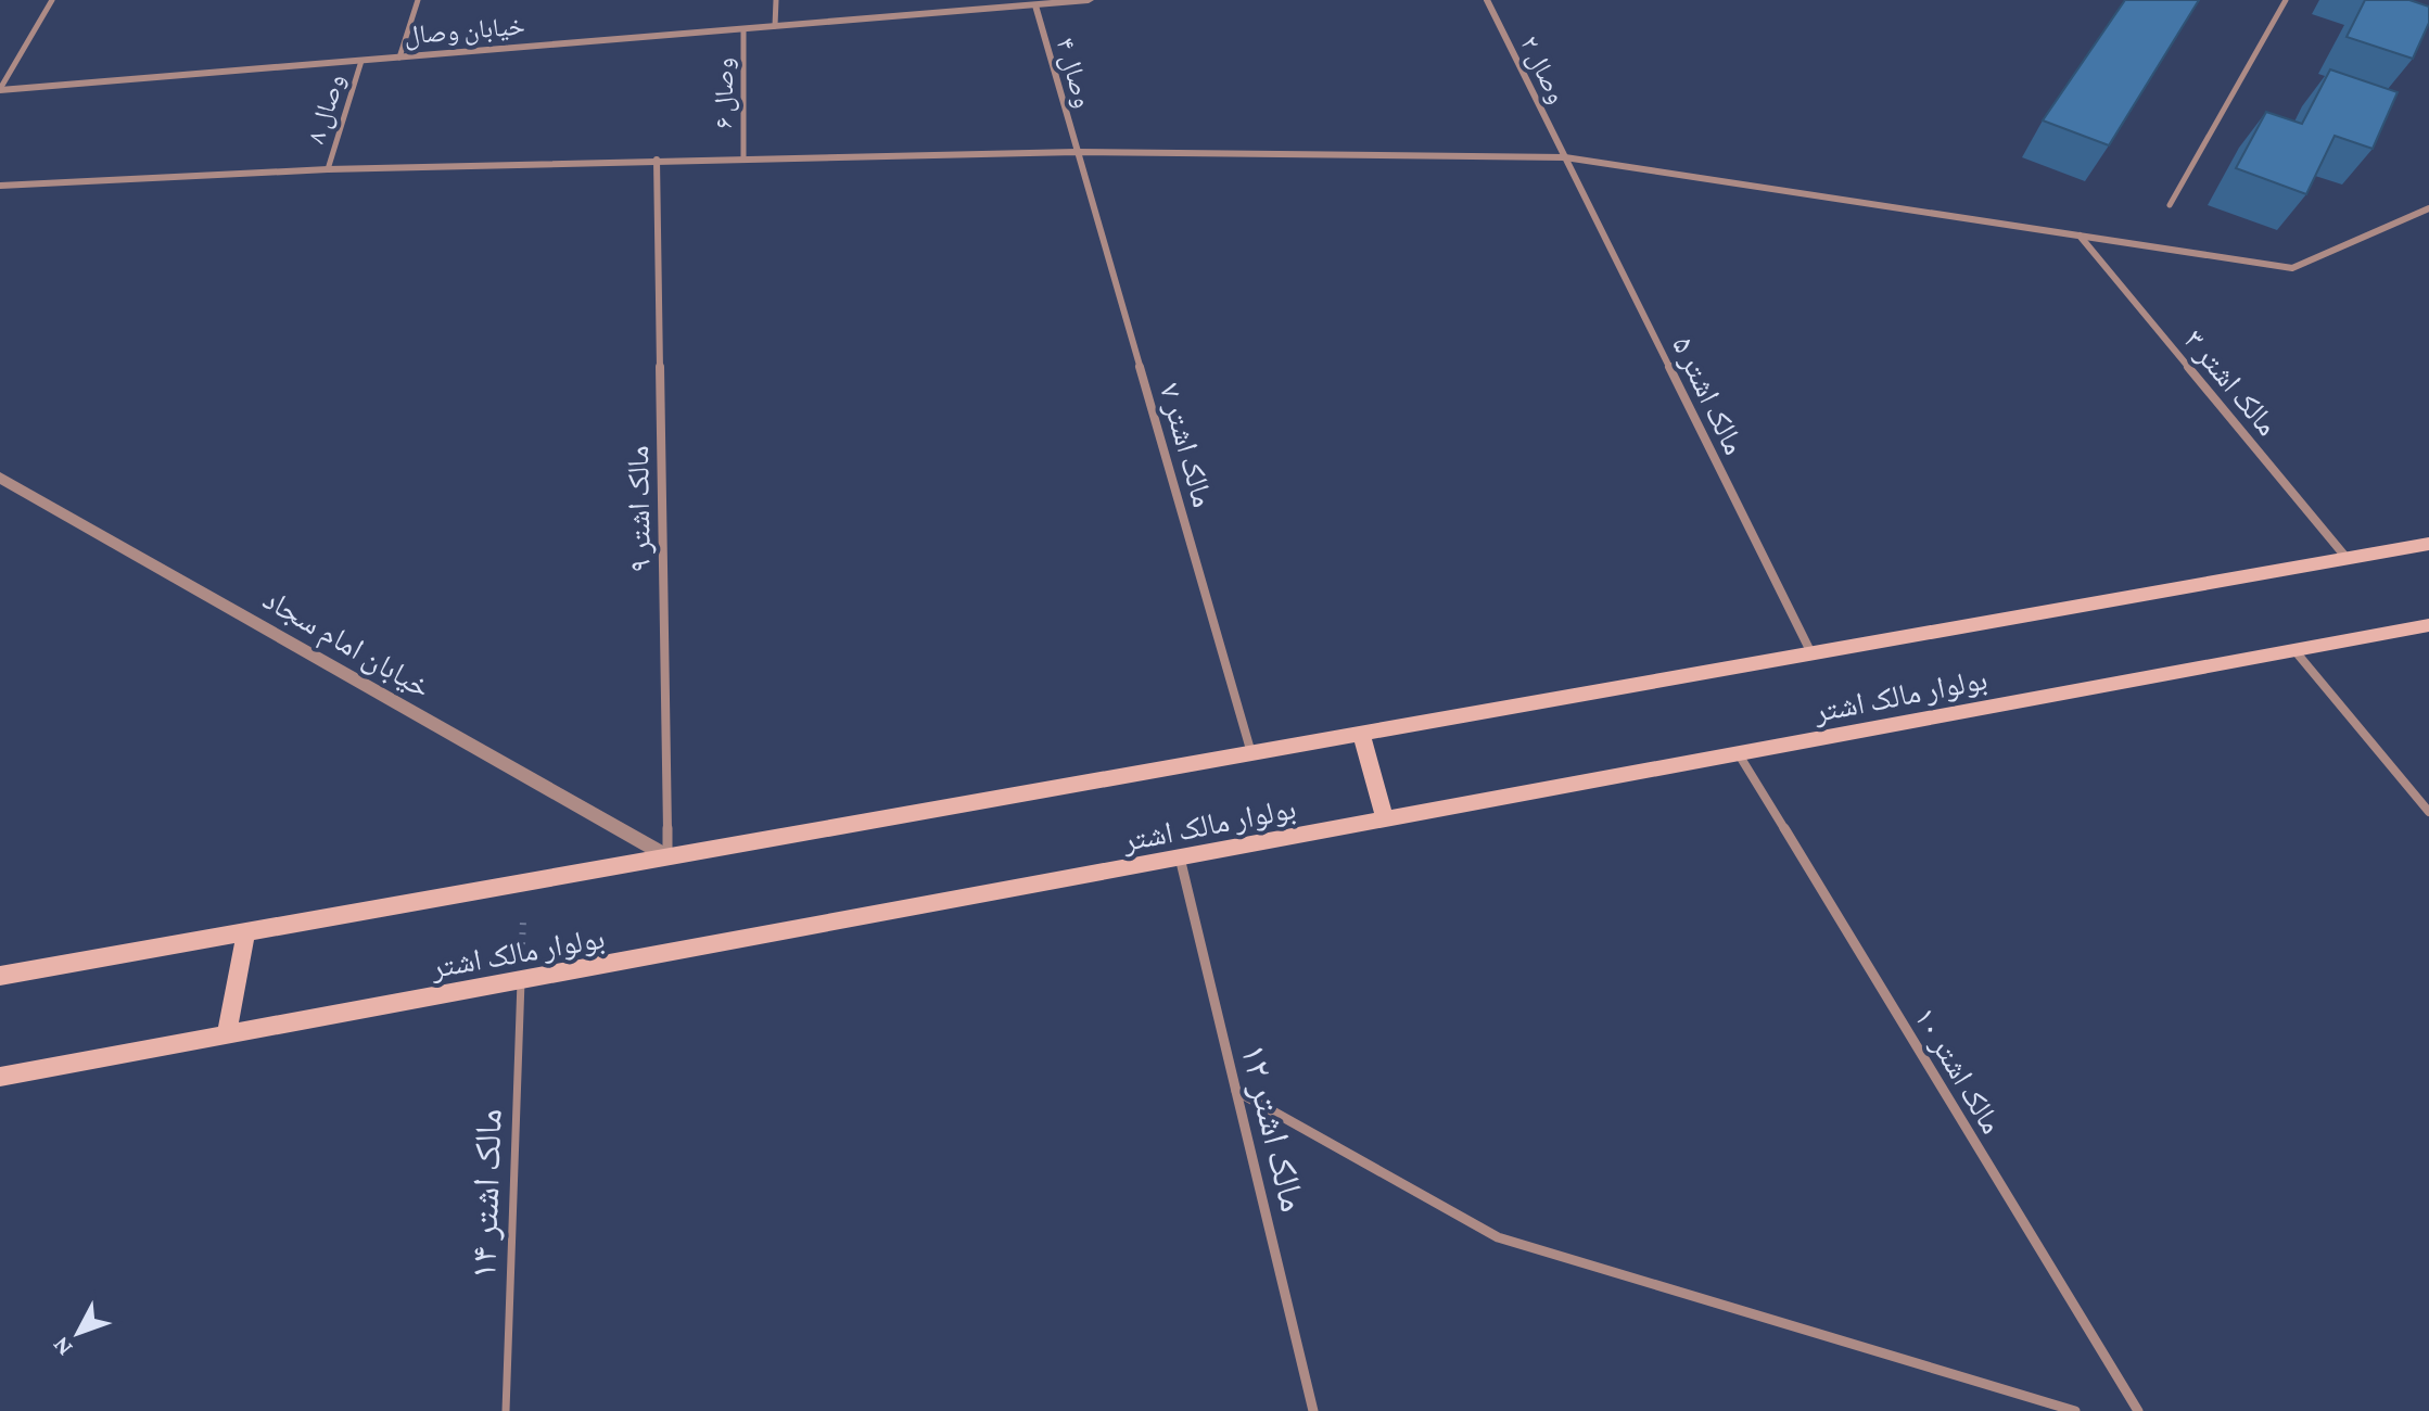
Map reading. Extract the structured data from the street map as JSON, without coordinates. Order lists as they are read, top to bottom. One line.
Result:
{"streets":{"main road":["بولوار مالک اشتر"],"street":["خیابان وصال","وصال ۲","وصال ۴","مالک اشتر ۳","مالک اشتر ۵","مالک اشتر ۷","مالک اشتر ۹","خیابان امام سجاد","مالک اشتر ۱۰","مالک اشتر ۱۲"],"lane":["وصال ۶","وصال ۸","مالک اشتر ۱۴"]},"crossings":[["خیابان وصال","وصال ۴"],["خیابان وصال","وصال ۶"],["خیابان وصال","وصال ۸"],["وصال ۲","مالک اشتر ۵"],["وصال ۴","مالک اشتر ۷"],["مالک اشتر ۳","بولوار مالک اشتر"],["مالک اشتر ۵","بولوار مالک اشتر"],["مالک اشتر ۷","بولوار مالک اشتر"],["مالک اشتر ۹","خیابان امام سجاد"],["مالک اشتر ۹","بولوار مالک اشتر"],["خیابان امام سجاد","بولوار مالک اشتر"],["بولوار مالک اشتر","مالک اشتر ۱۰"],["بولوار مالک اشتر","مالک اشتر ۱۲"],["بولوار مالک اشتر","مالک اشتر ۱۴"]],"north":"bottom left"}
